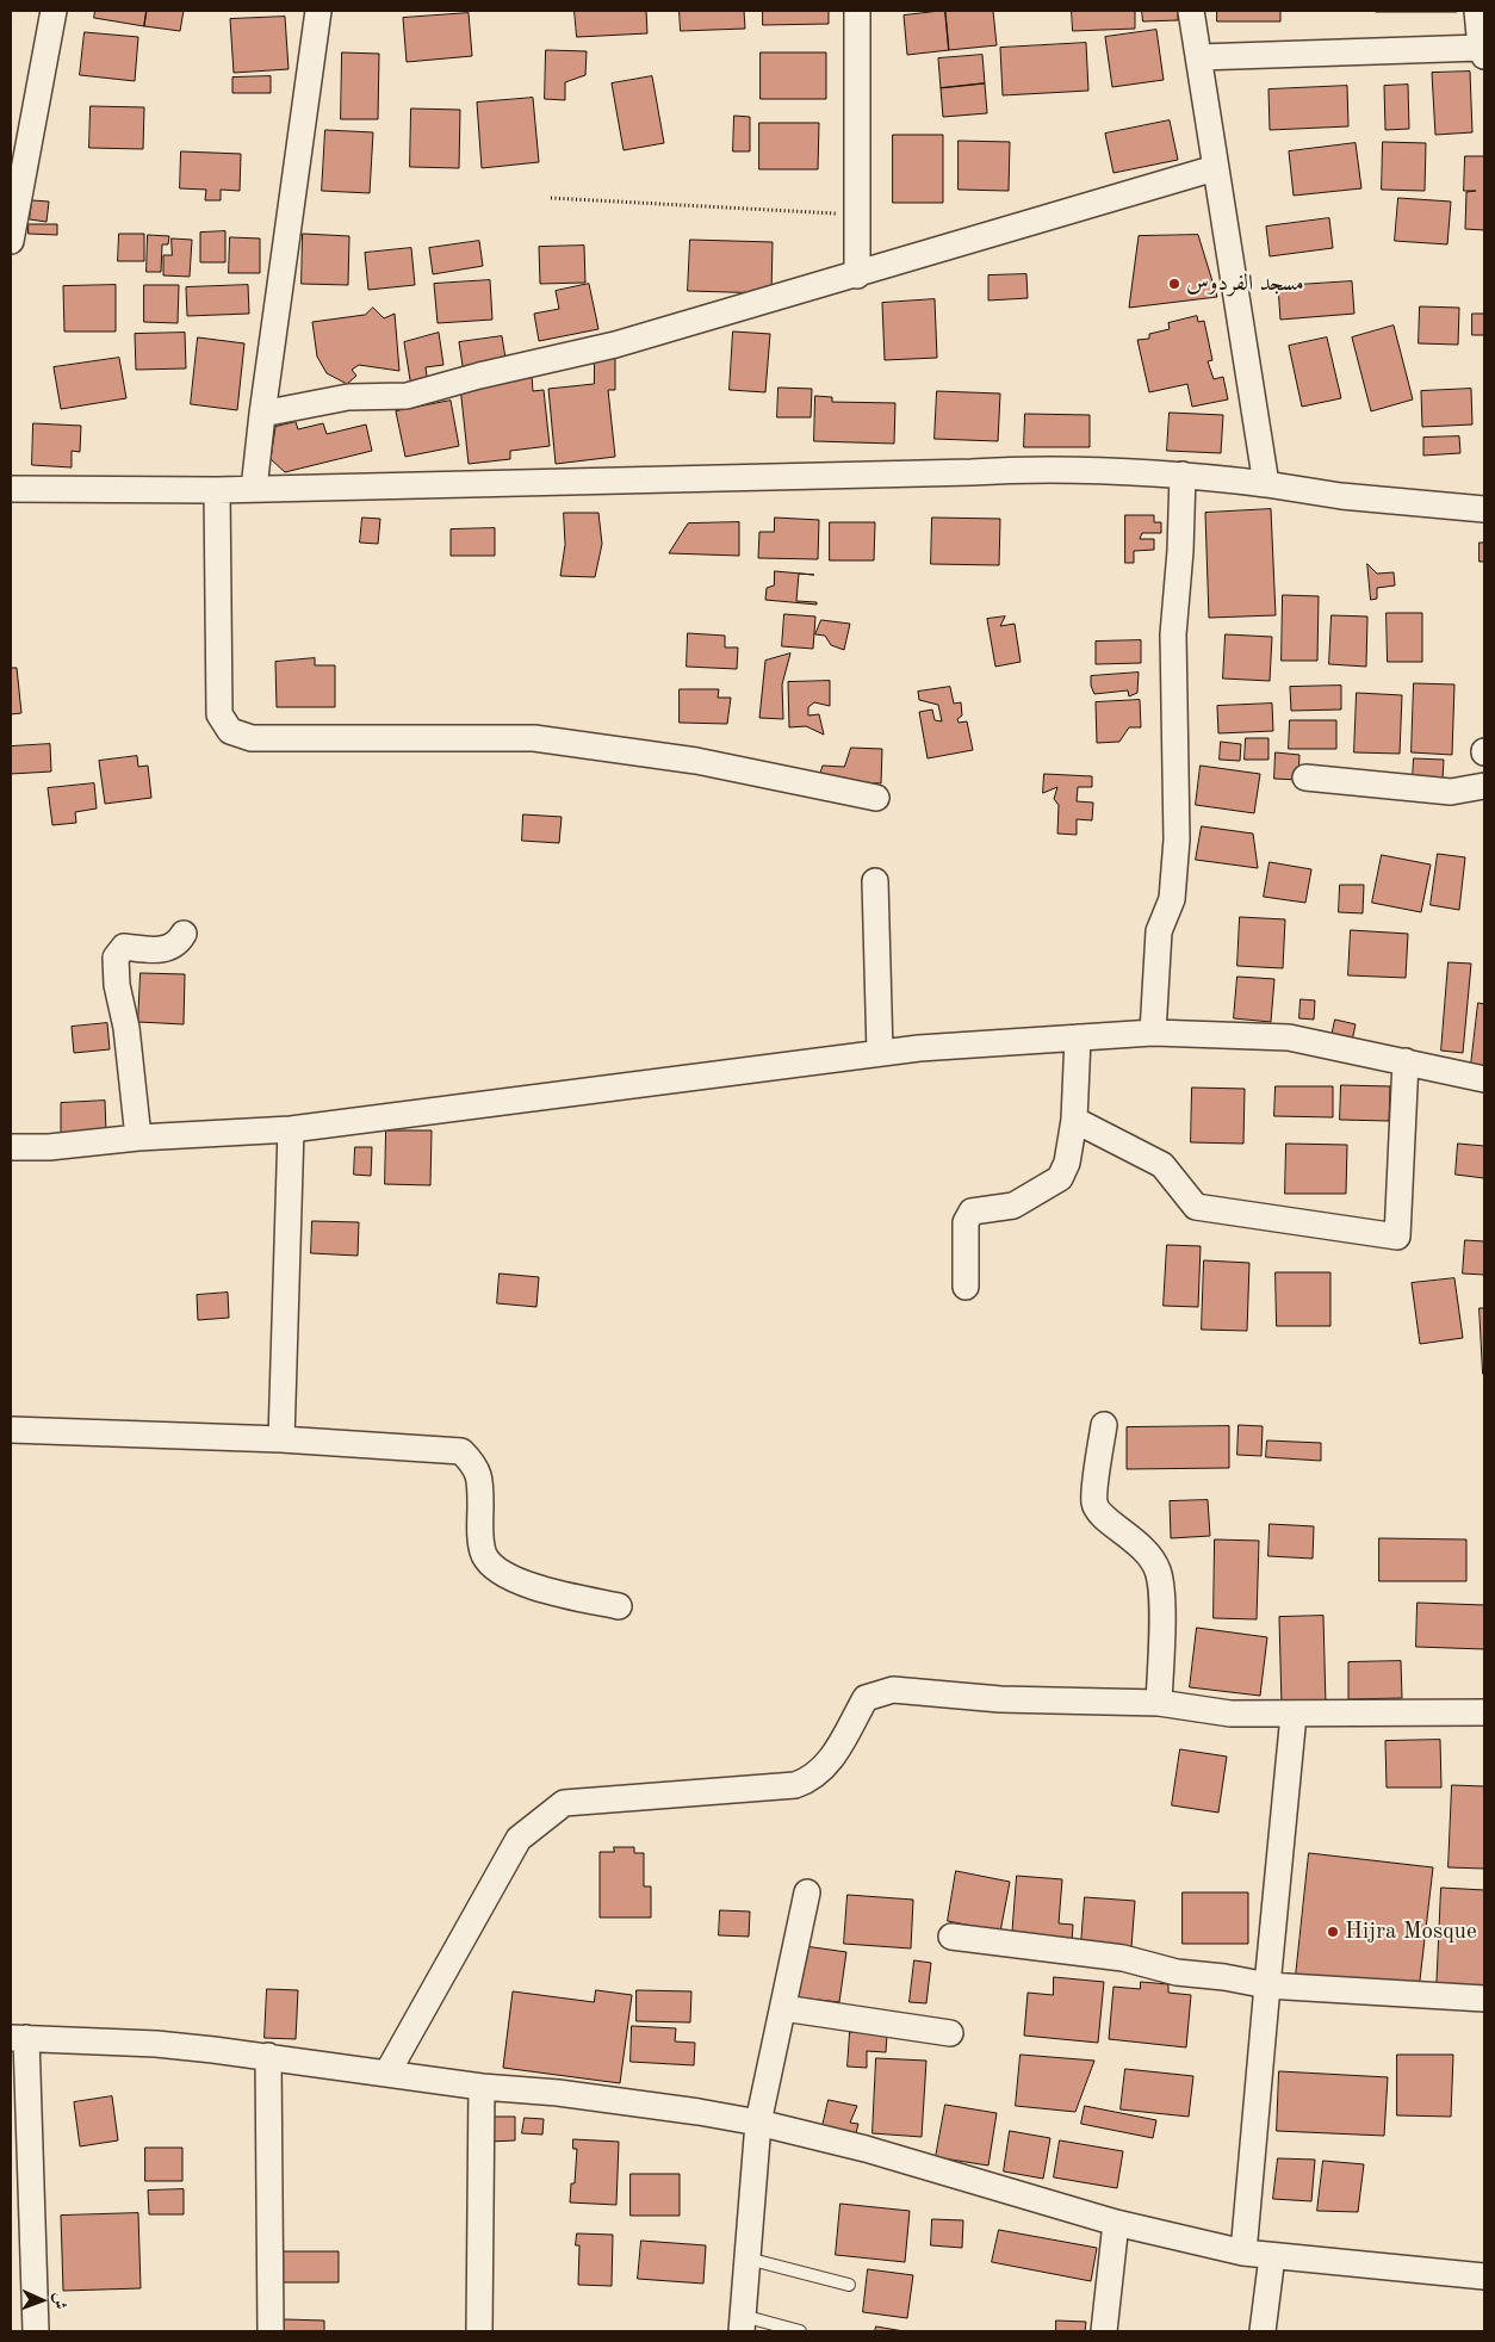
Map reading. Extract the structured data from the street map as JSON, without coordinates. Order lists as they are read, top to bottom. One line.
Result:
{"places":["مسجد الفردوس","Hijra Mosque"],"north":"right"}
